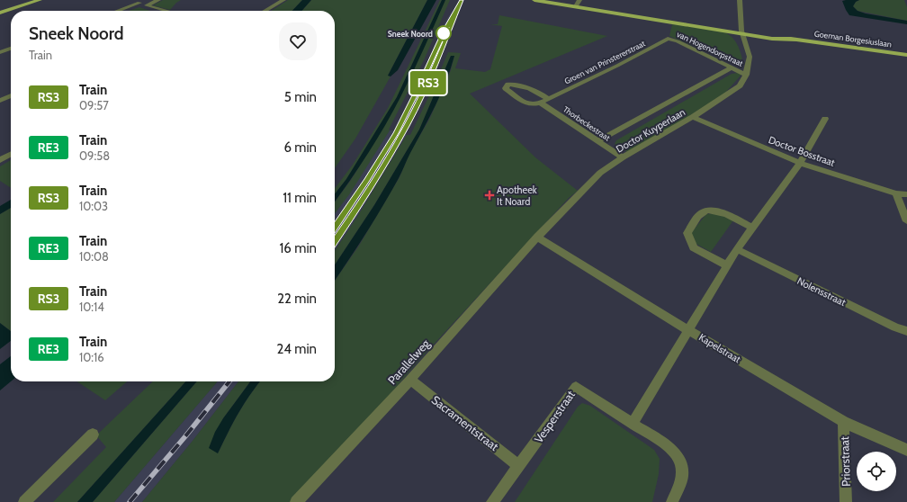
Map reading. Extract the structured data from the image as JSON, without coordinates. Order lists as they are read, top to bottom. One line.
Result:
{"streets":{"main road":["Goeman Borgesiuslaan"],"street":["van Hogendorpstraat","Groen van Prinstererstraat","Thorbeckestraat","Doctor Kuyperlaan","Doctor Bosstraat","Nolensstraat","Kapelstraat","Parallelweg","Vesperstraat","Sacramentstraat","Priorstraat"]},"crossings":[["Goeman Borgesiuslaan","Doctor Kuyperlaan"],["van Hogendorpstraat","Groen van Prinstererstraat"],["van Hogendorpstraat","Doctor Kuyperlaan"],["Groen van Prinstererstraat","Thorbeckestraat"],["Thorbeckestraat","Doctor Kuyperlaan"],["Doctor Kuyperlaan","Doctor Bosstraat"],["Doctor Kuyperlaan","Kapelstraat"],["Doctor Kuyperlaan","Parallelweg"],["Kapelstraat","Parallelweg"],["Kapelstraat","Priorstraat"],["Parallelweg","Sacramentstraat"],["Vesperstraat","Sacramentstraat"]],"places":{"other":["Sneek Noord"],"health":["Apotheek It Noard"]},"page":{"on_map":"RS3","heading":["Sneek Noord","Train"],"list":[{"mark":"RS3","name":"Train","note":"09:57","value":"5 min"},{"mark":"RE3","name":"Train","note":"09:58","value":"6 min"},{"mark":"RS3","name":"Train","note":"10:03","value":"11 min"},{"mark":"RE3","name":"Train","note":"10:08","value":"16 min"},{"mark":"RS3","name":"Train","note":"10:14","value":"22 min"},{"mark":"RE3","name":"Train","note":"10:16","value":"24 min"}]}}
